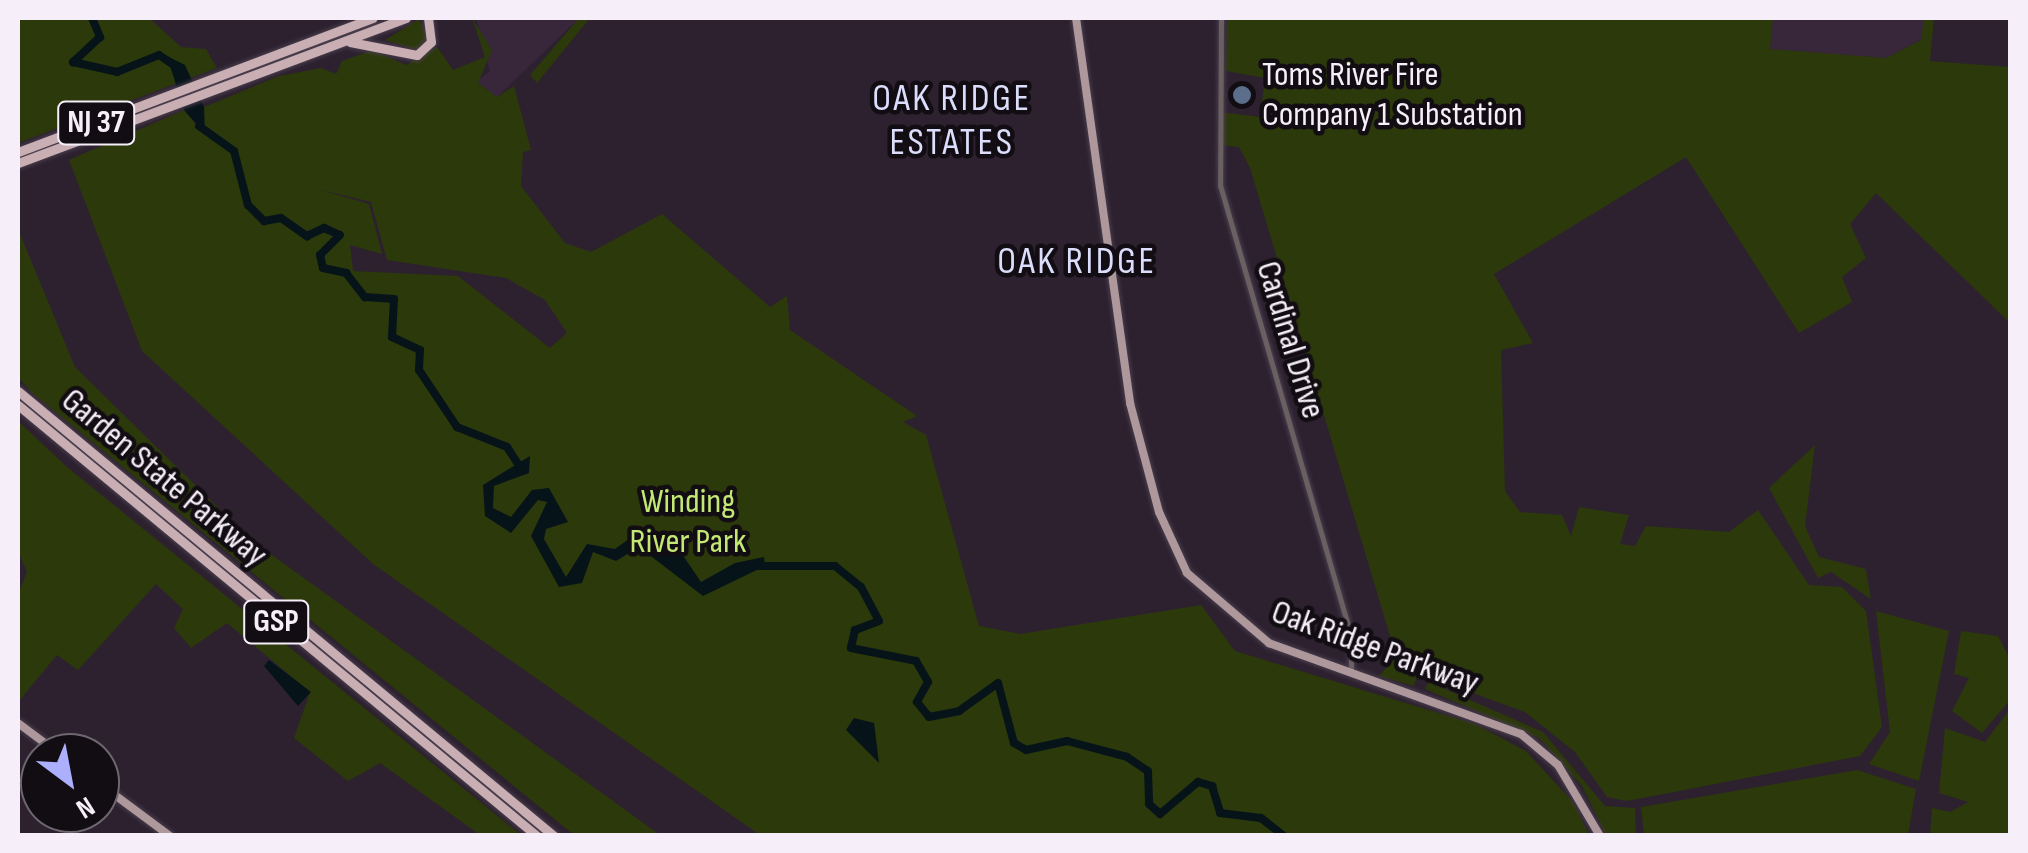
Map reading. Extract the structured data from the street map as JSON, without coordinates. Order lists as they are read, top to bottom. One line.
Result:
{"streets":{"highway":["NJ 37","Garden State Parkway","GSP"],"main road":["Oak Ridge Parkway"],"street":["Cardinal Drive"]},"crossings":[["Cardinal Drive","Oak Ridge Parkway"]],"districts":["OAK RIDGE ESTATES","OAK RIDGE"],"parks":["Winding River Park"],"places":["Toms River Fire Company 1 Substation"],"north":"bottom right"}
